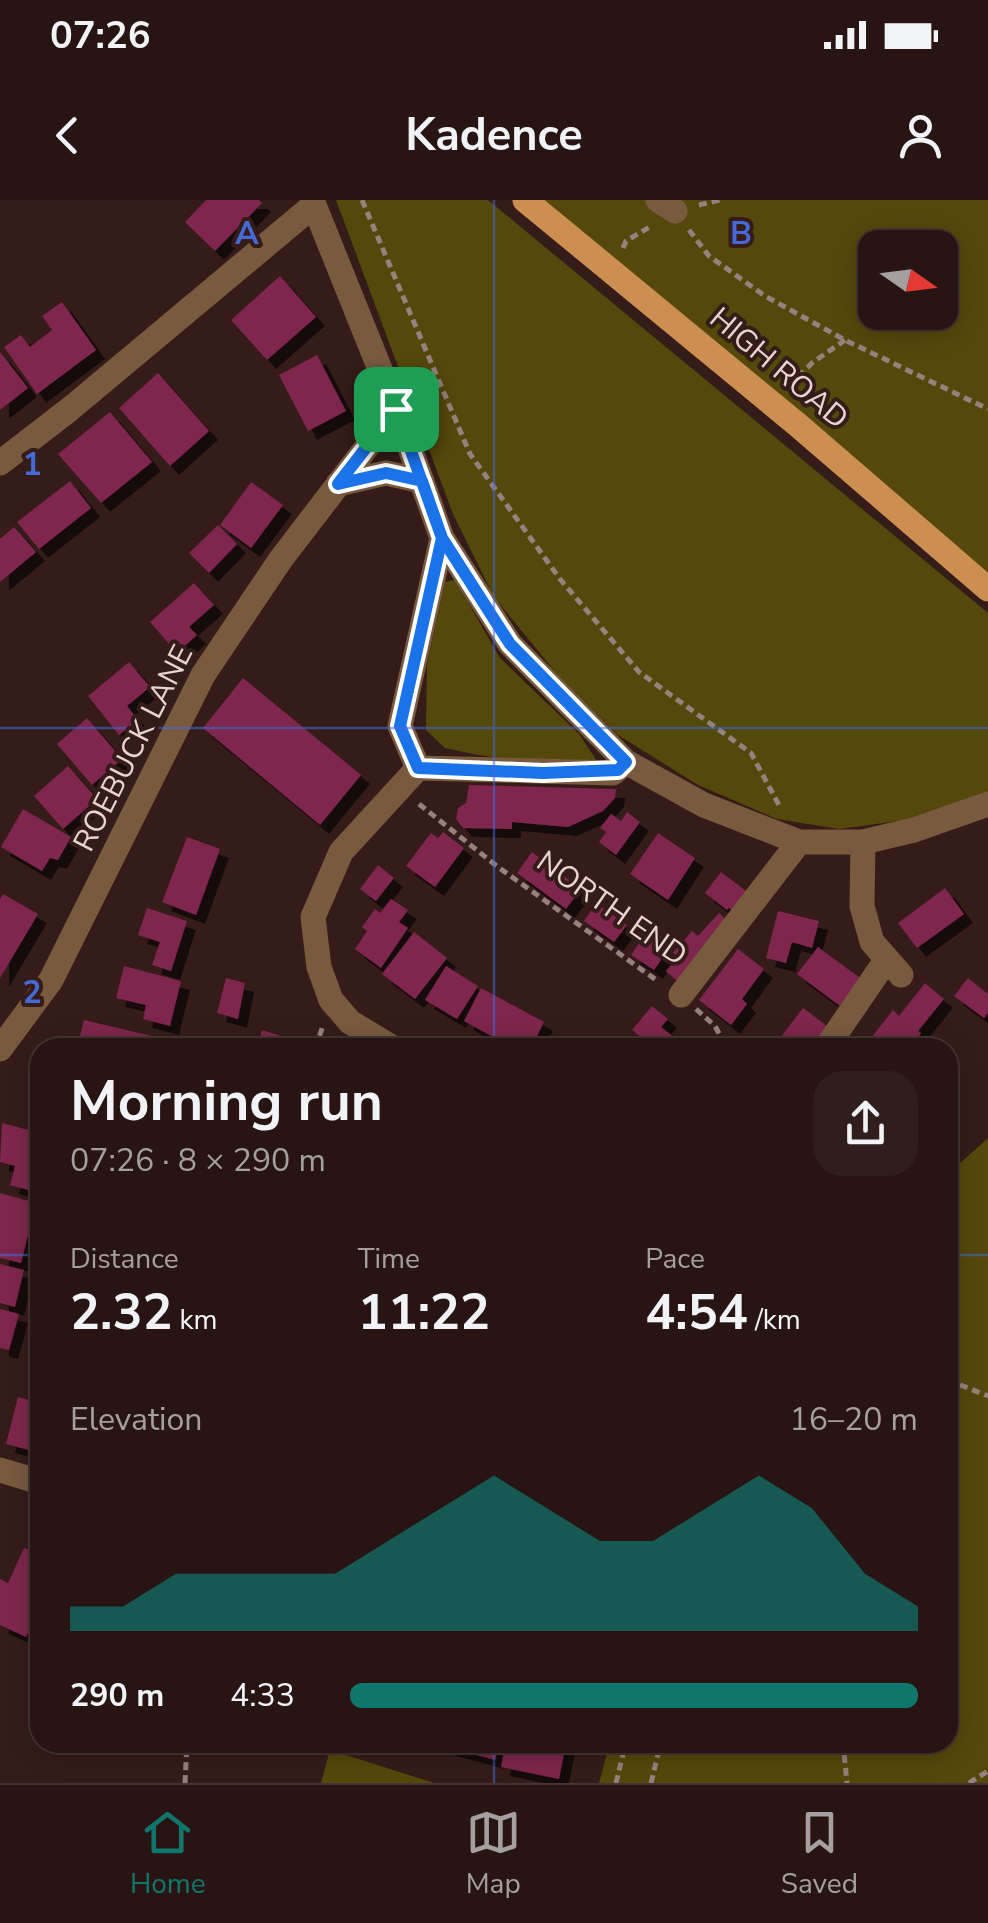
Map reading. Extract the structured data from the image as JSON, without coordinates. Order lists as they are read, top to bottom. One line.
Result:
{"streets":{"main road":["HIGH ROAD"],"street":["ROEBUCK LANE","NORTH END"]},"north":"right","page":{"status":"07:26","header":"Kadence","heading":["Morning run","07:26 · 8 × 290 m"],"stats":[["Distance","2.32 km"],["Time","11:22"],["Pace","4:54 /km"]],"chart":["Elevation","16–20 m"],"list":[{"name":"290 m","note":"4:33"}],"tabs":["Home","Map","Saved"]},"grid":{"columns":["A","B"],"rows":["1","2"]}}
